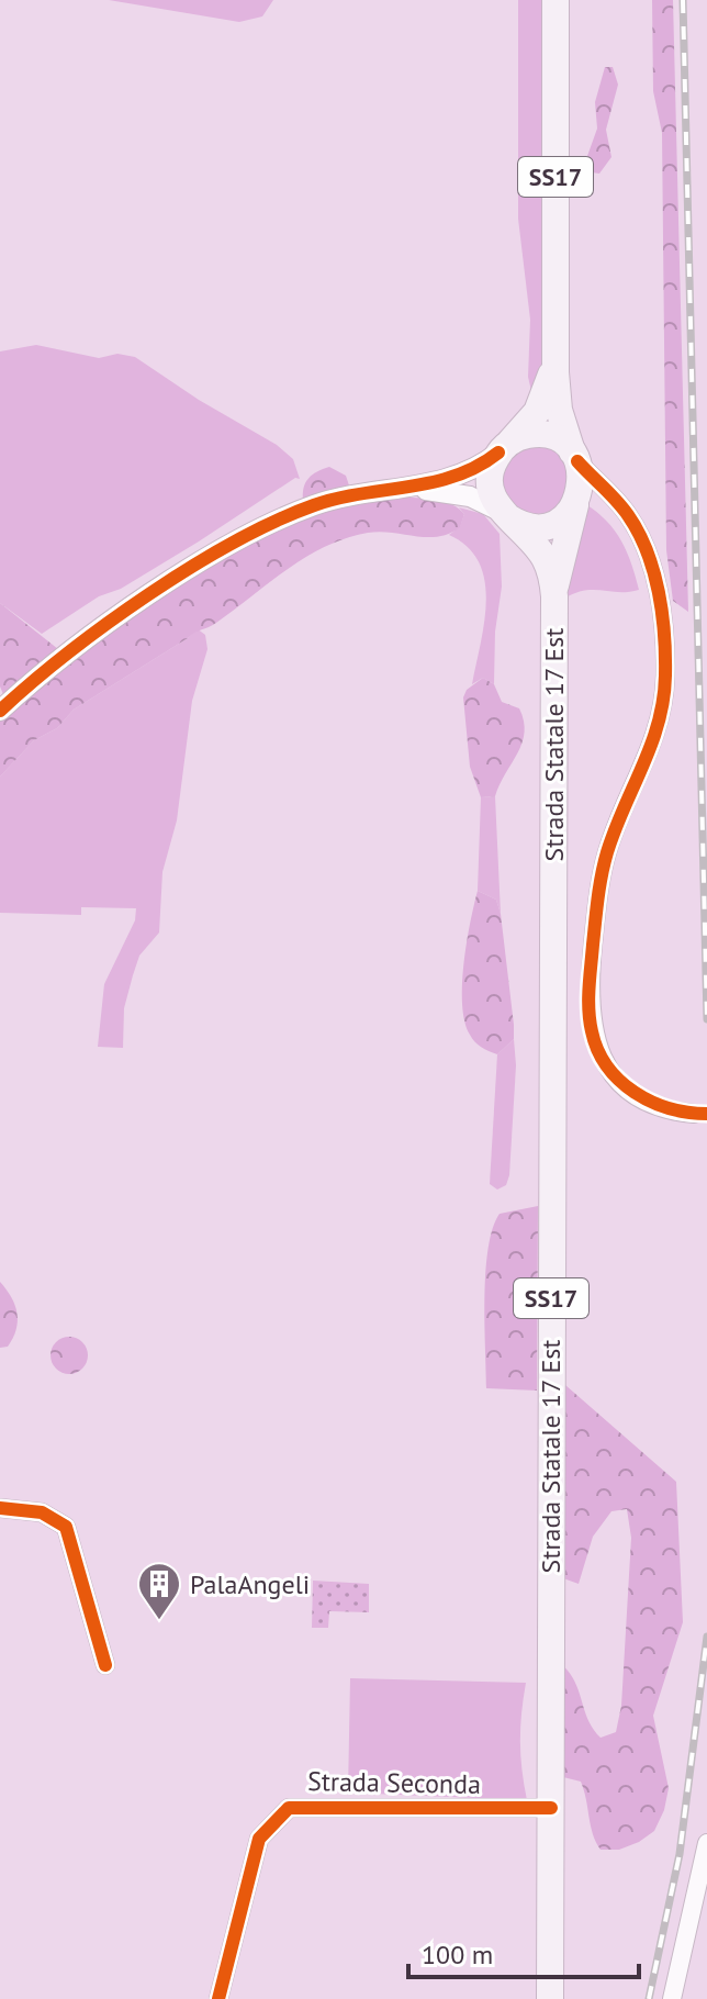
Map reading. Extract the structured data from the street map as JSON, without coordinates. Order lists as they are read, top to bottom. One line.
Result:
{"streets":{"main road":["SS17","Strada Statale 17 Est"],"street":["Strada Seconda"]},"crossings":[["SS17","Strada Statale 17 Est"],["Strada Statale 17 Est","Strada Seconda"]],"places":{"building":["PalaAngeli"]},"scale_bar":"100 m"}
